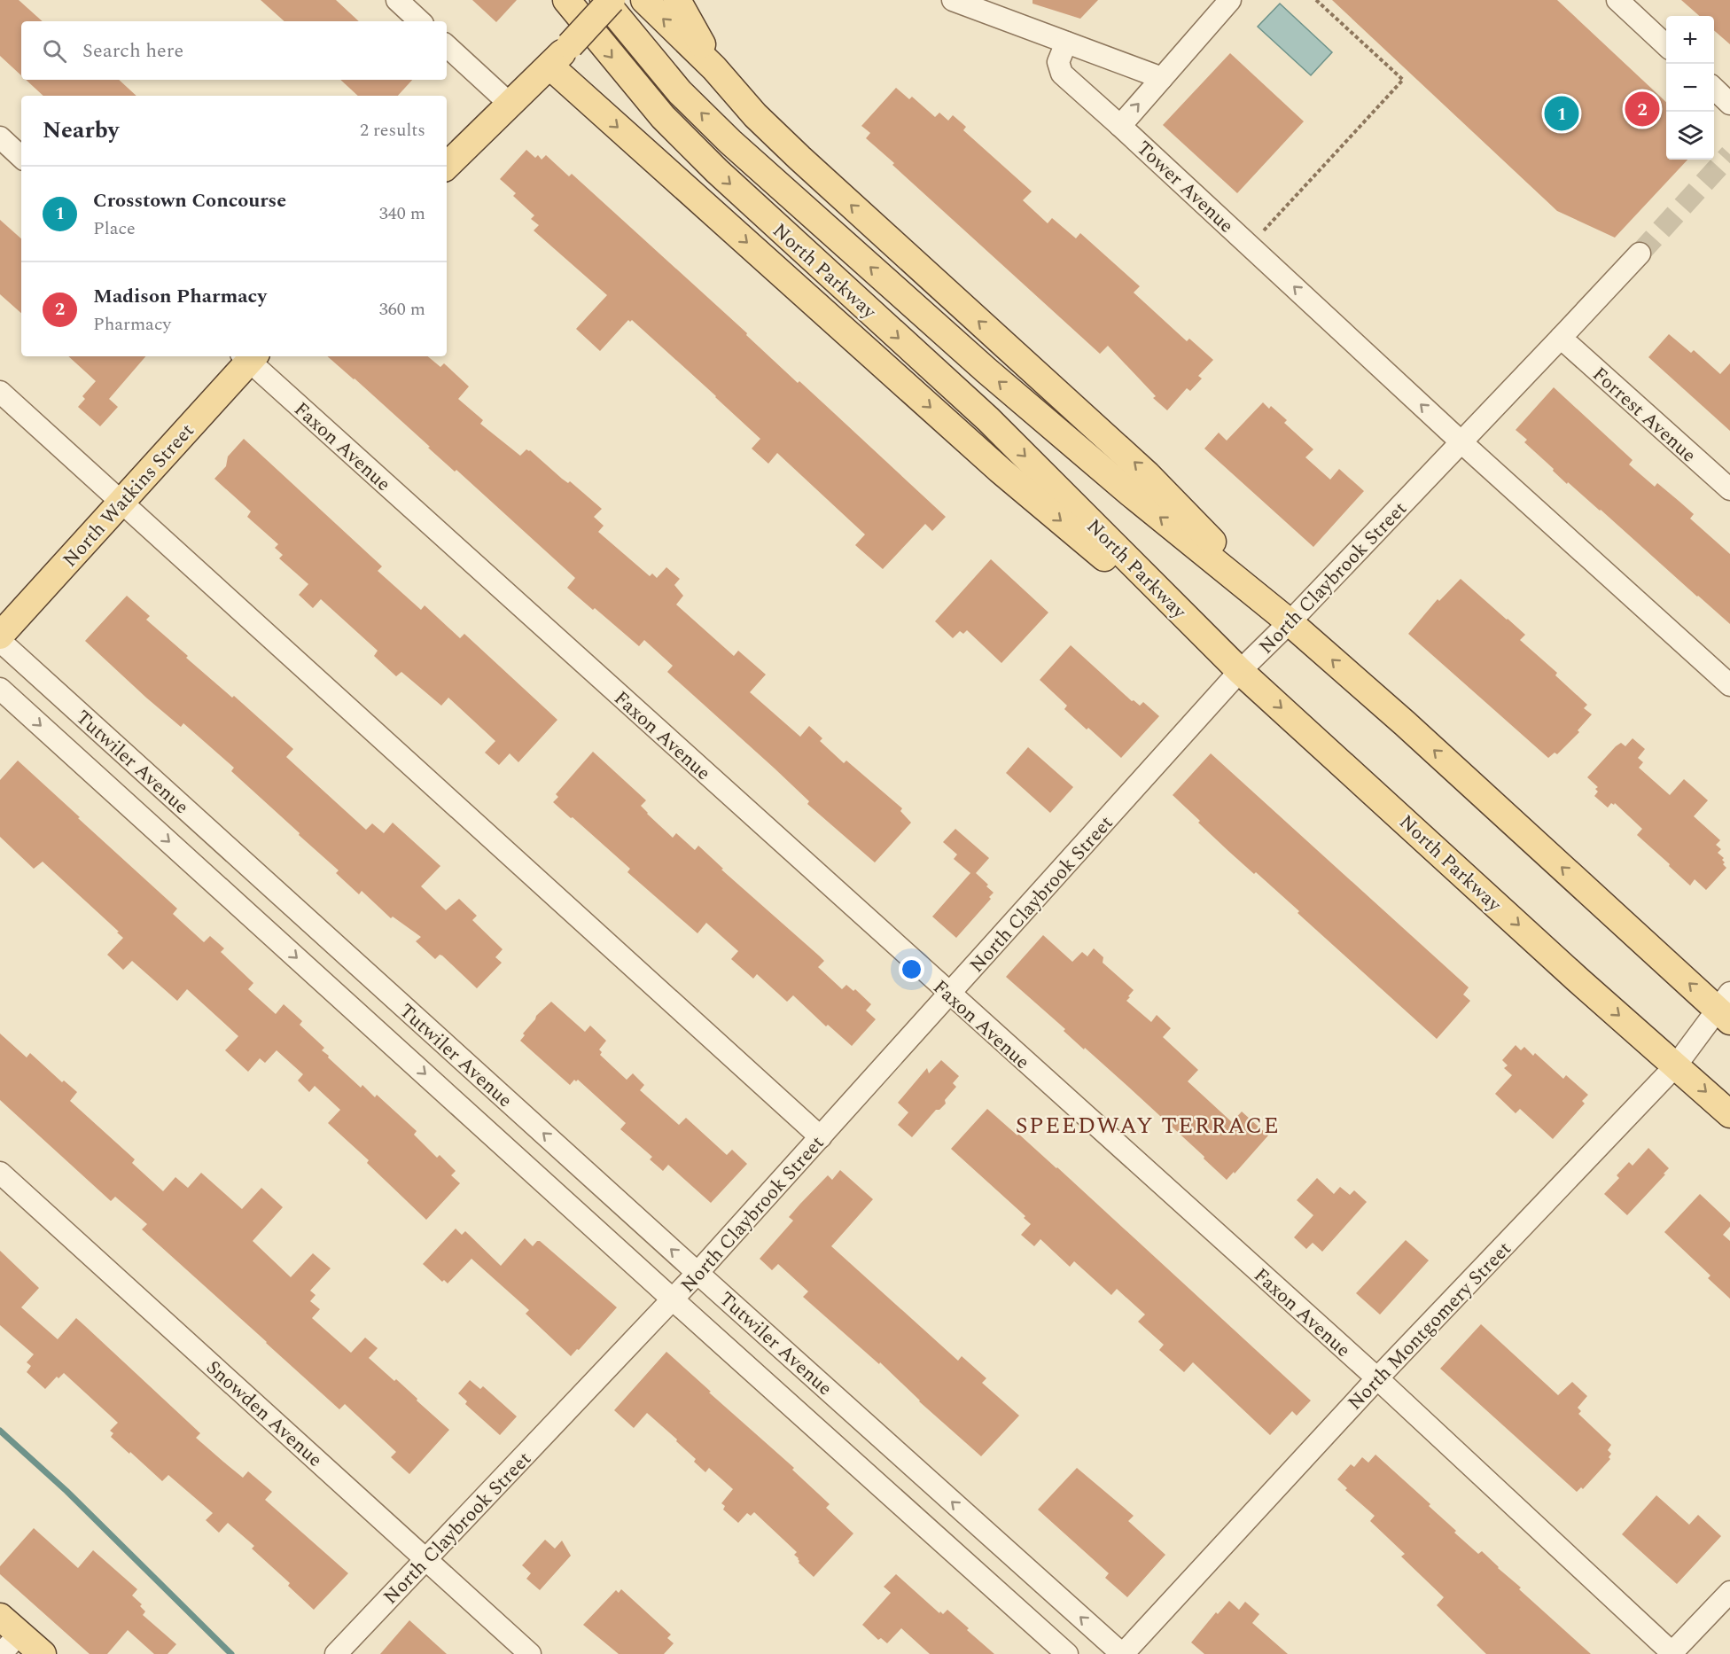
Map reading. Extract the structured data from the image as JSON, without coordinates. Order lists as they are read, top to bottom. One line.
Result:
{"streets":{"main road":["North Parkway","North Watkins Street"],"street":["Tower Avenue","Forrest Avenue","Faxon Avenue","North Claybrook Street","Tutwiler Avenue","North Montgomery Street","Snowden Avenue"]},"crossings":[["Tower Avenue","North Claybrook Street"],["North Parkway","North Claybrook Street"],["North Parkway","North Montgomery Street"],["Forrest Avenue","North Claybrook Street"],["Faxon Avenue","North Watkins Street"],["Faxon Avenue","North Claybrook Street"],["Faxon Avenue","North Montgomery Street"],["North Claybrook Street","Tutwiler Avenue"],["North Claybrook Street","Snowden Avenue"],["Tutwiler Avenue","North Montgomery Street"]],"one_way":["Tower Avenue"],"districts":["SPEEDWAY TERRACE"],"page":{"map_buttons":["+","−"],"search":"Search here","pins":["2","1"],"heading":["Nearby","2 results"],"list":[{"mark":"1","name":"Crosstown Concourse","note":"Place","value":"340 m"},{"mark":"2","name":"Madison Pharmacy","note":"Pharmacy","value":"360 m"}]}}
